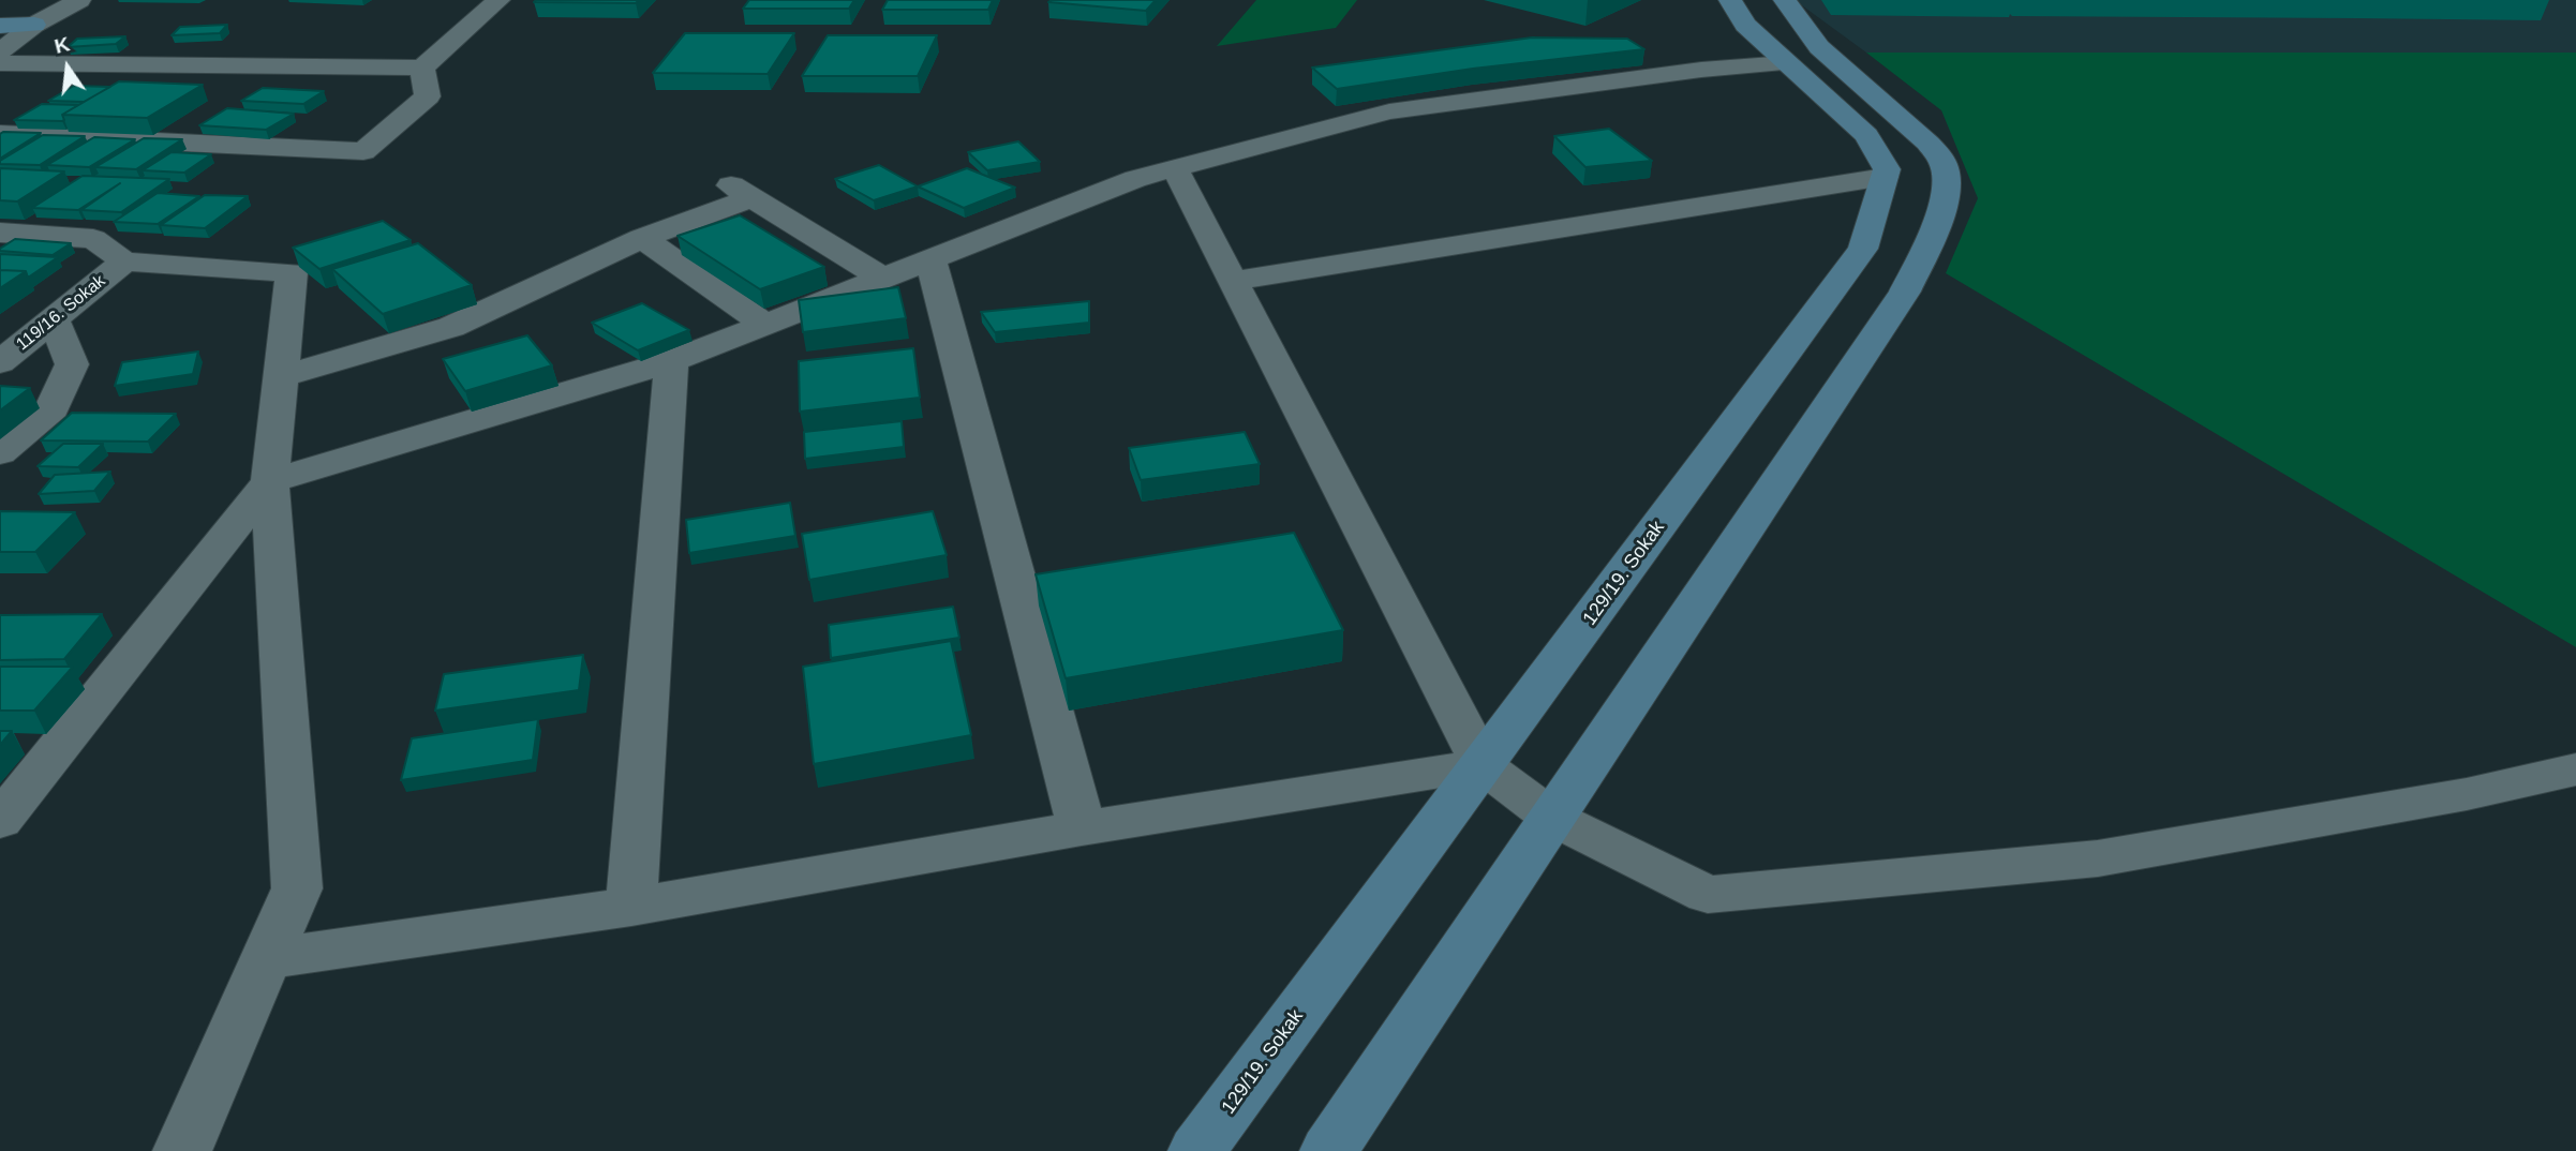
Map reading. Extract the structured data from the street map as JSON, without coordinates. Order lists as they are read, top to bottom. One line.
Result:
{"streets":{"main road":["129/19. Sokak"],"street":["119/16. Sokak"]},"north":"top"}
